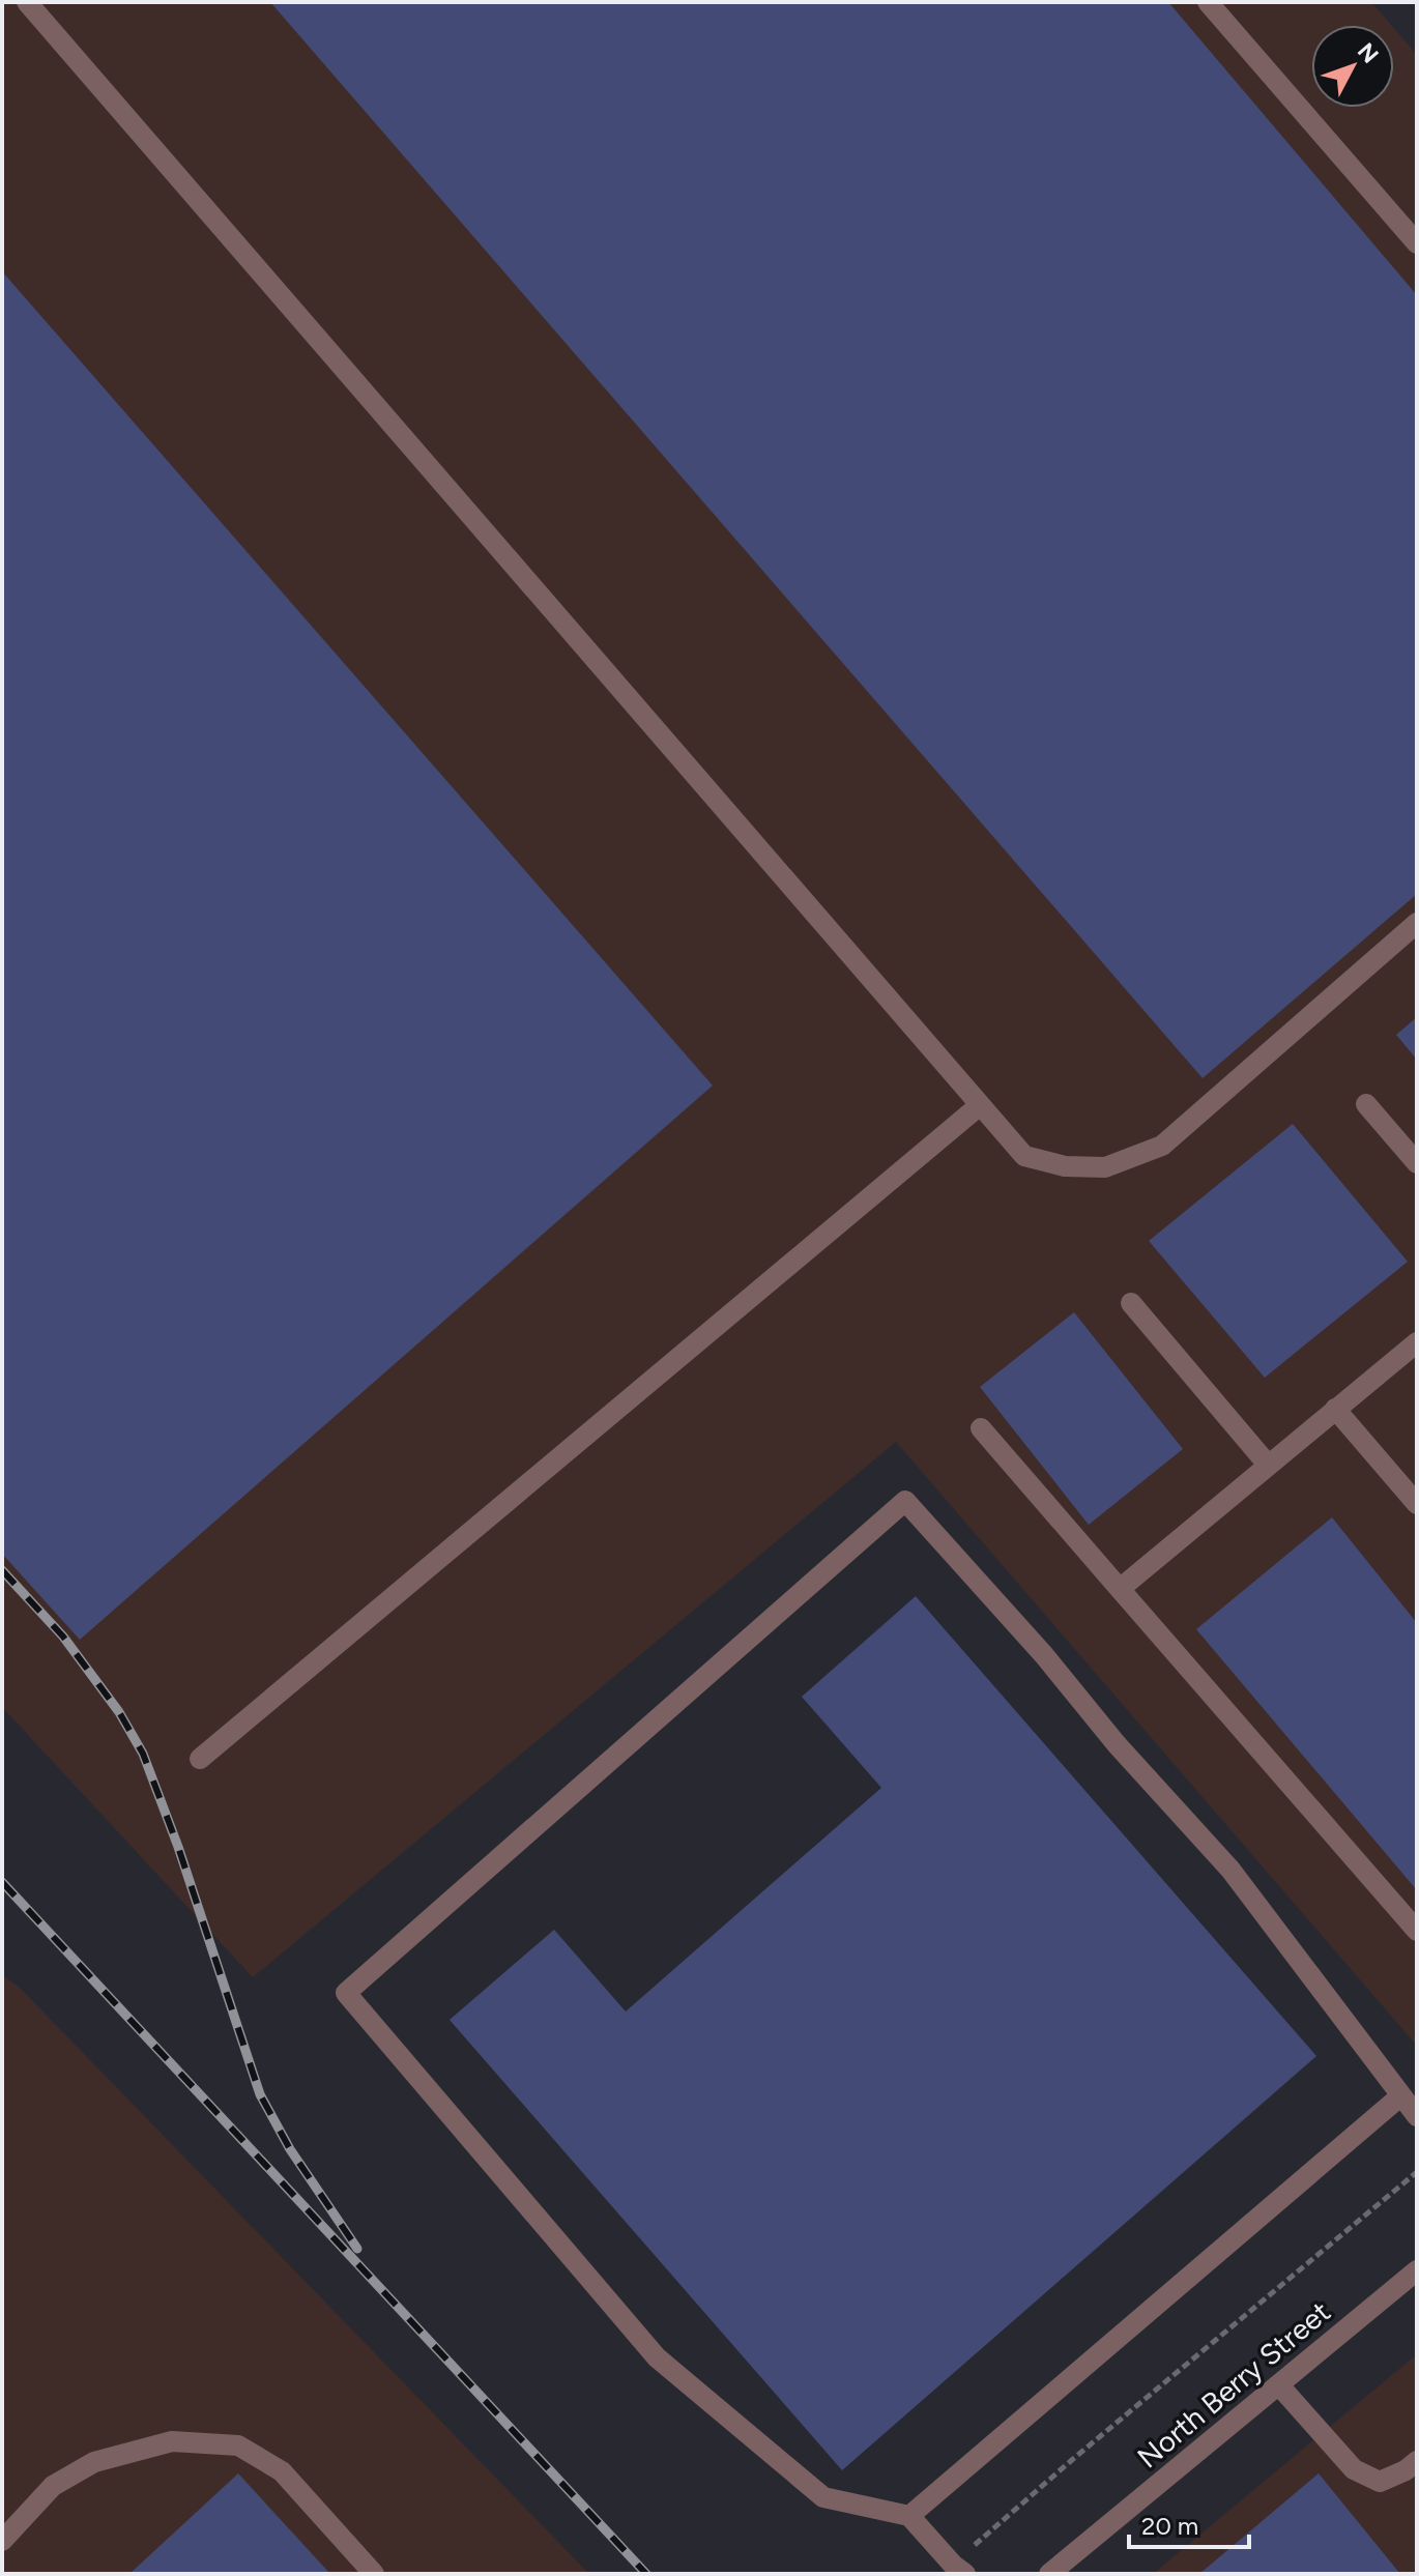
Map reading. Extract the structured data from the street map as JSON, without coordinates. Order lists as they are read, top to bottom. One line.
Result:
{"streets":{"street":["North Berry Street"]},"scale_bar":"20 m","north":"top right"}
